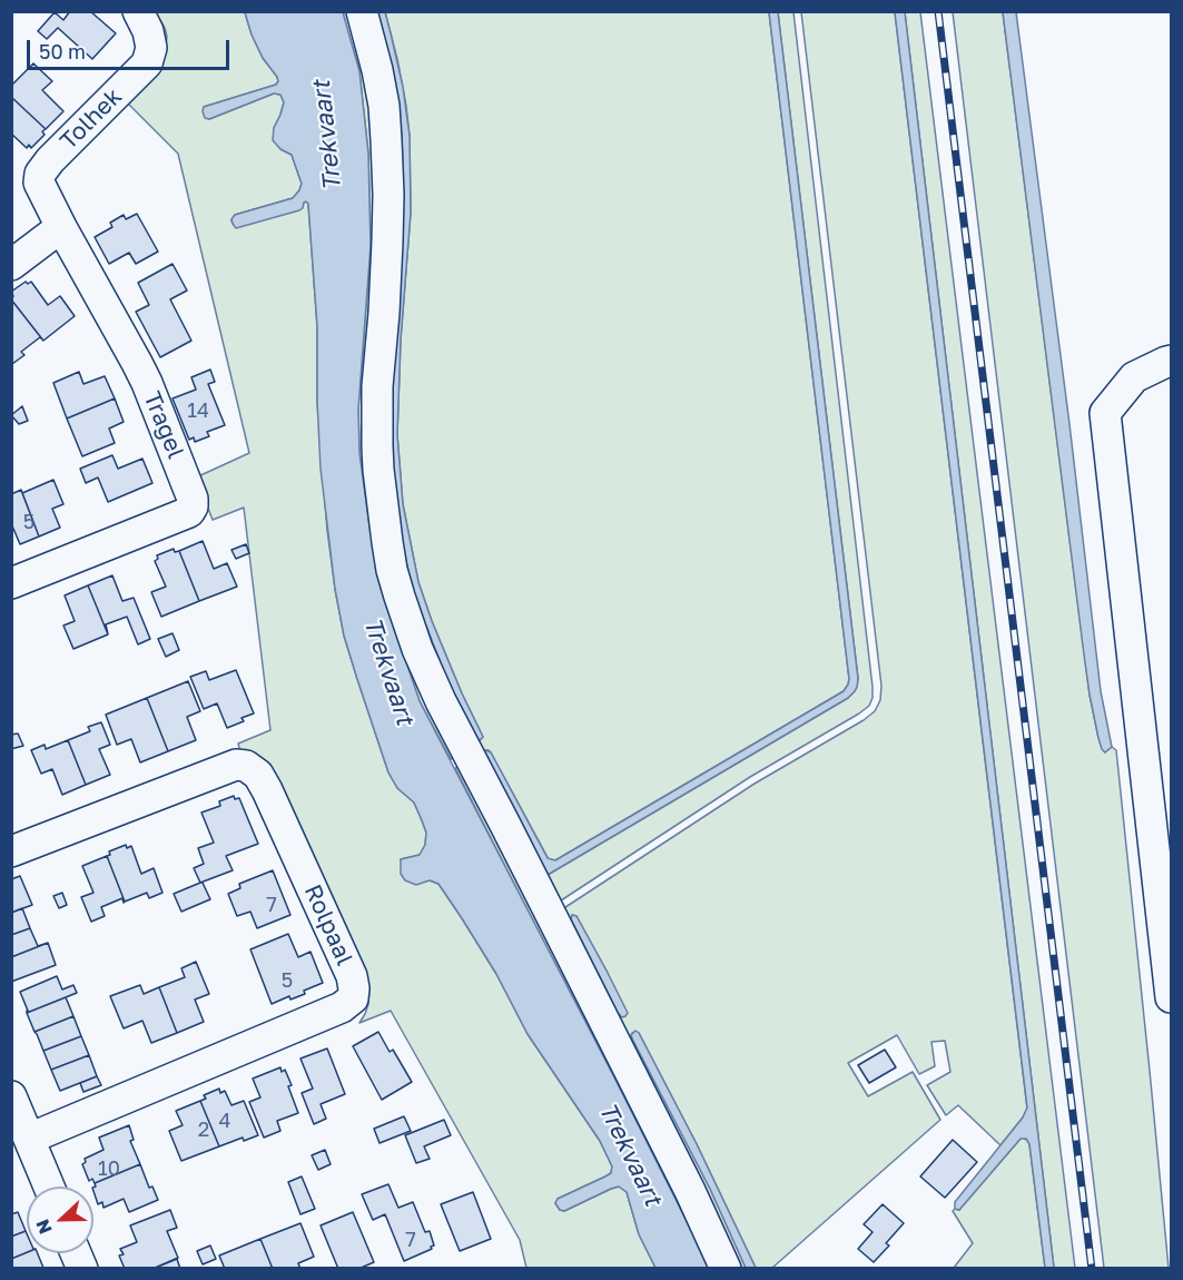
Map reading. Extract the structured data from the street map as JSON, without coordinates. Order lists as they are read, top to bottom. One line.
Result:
{"streets":{"street":["Tolhek","Tragel","Rolpaal"]},"crossings":[["Tolhek","Tragel"]],"water":["Trekvaart"],"house_numbers":["14","5","7","5","4","2","10","7"],"scale_bar":"50 m","north":"left"}
